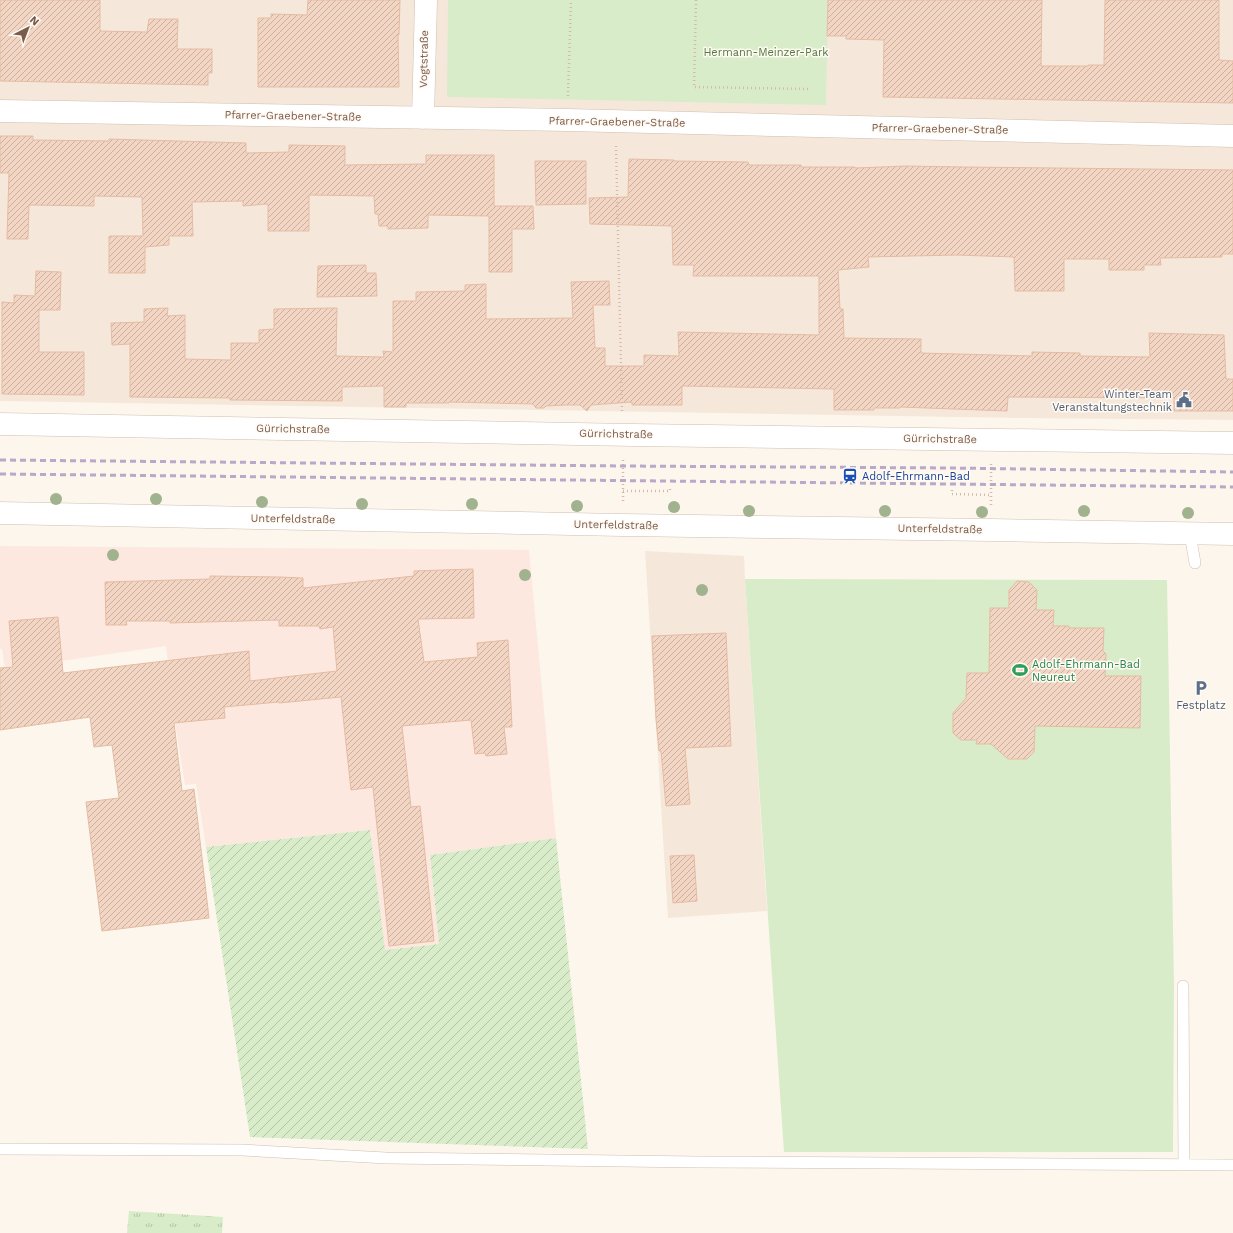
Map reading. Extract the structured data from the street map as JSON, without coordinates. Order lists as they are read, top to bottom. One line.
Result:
{"streets":{"street":["Vogtstraße","Pfarrer-Graebener-Straße","Gürrichstraße","Unterfeldstraße"]},"crossings":[["Vogtstraße","Pfarrer-Graebener-Straße"]],"parks":["Hermann-Meinzer-Park"],"places":{"public building":["Winter-Team Veranstaltungstechnik"],"station":["Adolf-Ehrmann-Bad"],"sports":["Adolf-Ehrmann-Bad Neureut"],"parking":["Festplatz"]},"north":"top right"}
